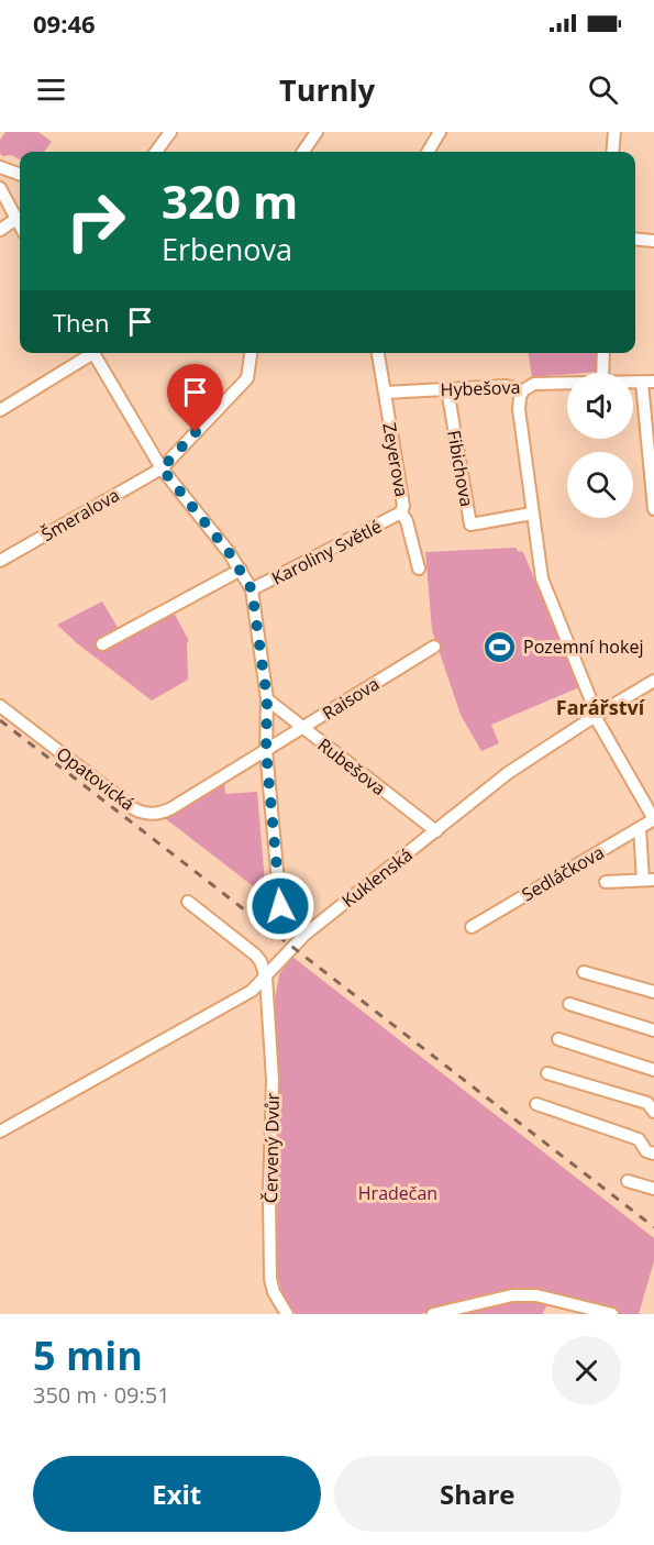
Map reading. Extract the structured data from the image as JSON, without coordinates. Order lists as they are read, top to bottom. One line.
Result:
{"streets":{"street":["Hybešova","Zeyerova","Fibichova","Šmeralova","Karoliny Světlé","Raisova","Rubešova","Opatovická","Sedláčkova","Kuklenská","Červený Dvůr"]},"crossings":[["Hybešova","Zeyerova"],["Hybešova","Fibichova"],["Zeyerova","Karoliny Světlé"],["Raisova","Rubešova"],["Raisova","Opatovická"],["Rubešova","Kuklenská"],["Kuklenská","Červený Dvůr"]],"districts":["Farářství"],"parks":["Hradečan"],"places":{"sports":["Pozemní hokej"]},"page":{"status":"09:46","header":"Turnly","turn":["320 m","Erbenova"],"then":"Then","heading":["5 min","350 m · 09:51"],"buttons":["Exit","Share"]}}
